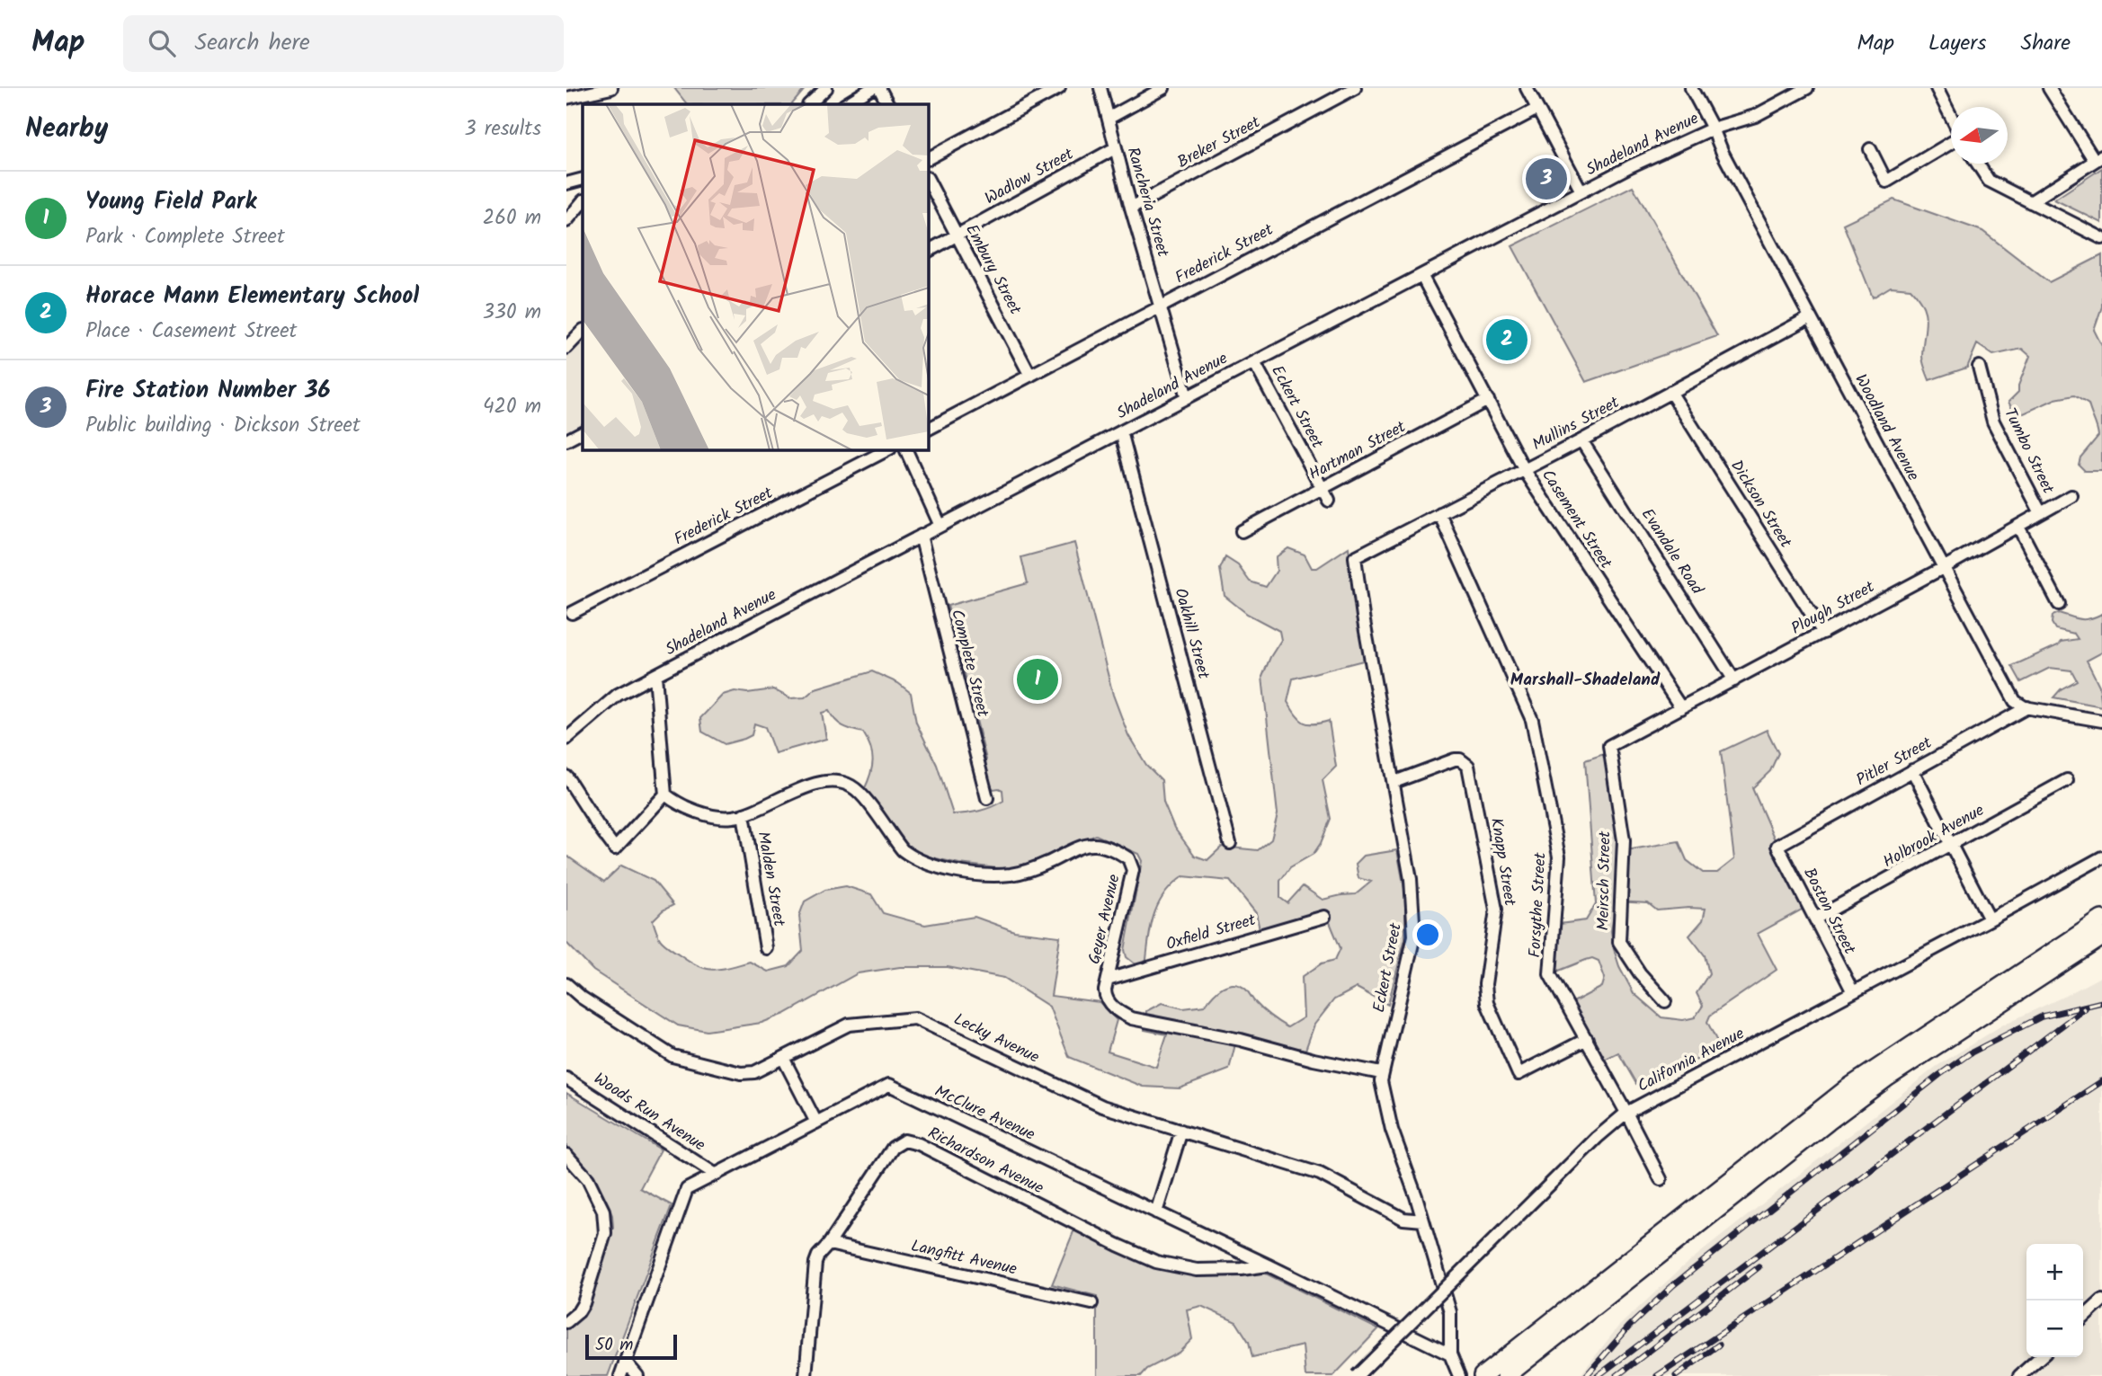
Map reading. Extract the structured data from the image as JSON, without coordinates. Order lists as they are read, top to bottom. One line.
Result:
{"streets":{"street":["Breker Street","Shadeland Avenue","Wadlow Street","Rancheria Street","Frederick Street","Embury Street","Eckert Street","Mullins Street","Woodland Avenue","Hartman Street","Tumbo Street","Dickson Street","Casement Street","Evandale Road","Plough Street","Oakhill Street","Complete Street","Pitler Street","Holbrook Avenue","Knapp Street","Malden Street","Meirsch Street","Forsythe Street","Boston Street","Geyer Avenue","Oxfield Street","Lecky Avenue","California Avenue","Woods Run Avenue","McClure Avenue","Richardson Avenue","Langfitt Avenue"]},"crossings":[["Breker Street","Rancheria Street"],["Shadeland Avenue","Rancheria Street"],["Shadeland Avenue","Eckert Street"],["Shadeland Avenue","Woodland Avenue"],["Shadeland Avenue","Casement Street"],["Shadeland Avenue","Oakhill Street"],["Shadeland Avenue","Complete Street"],["Wadlow Street","Rancheria Street"],["Wadlow Street","Embury Street"],["Rancheria Street","Frederick Street"],["Frederick Street","Embury Street"],["Eckert Street","Mullins Street"],["Eckert Street","Hartman Street"],["Eckert Street","Knapp Street"],["Eckert Street","Geyer Avenue"],["Eckert Street","Lecky Avenue"],["Eckert Street","McClure Avenue"],["Mullins Street","Woodland Avenue"],["Mullins Street","Dickson Street"],["Mullins Street","Casement Street"],["Mullins Street","Evandale Road"],["Mullins Street","Forsythe Street"],["Woodland Avenue","Plough Street"],["Woodland Avenue","Pitler Street"],["Hartman Street","Casement Street"],["Tumbo Street","Plough Street"],["Dickson Street","Plough Street"],["Casement Street","Plough Street"],["Evandale Road","Plough Street"],["Plough Street","Meirsch Street"],["Pitler Street","Boston Street"],["Holbrook Avenue","Boston Street"],["Knapp Street","Forsythe Street"],["Malden Street","Geyer Avenue"],["Forsythe Street","California Avenue"],["Boston Street","California Avenue"],["Geyer Avenue","Oxfield Street"],["Woods Run Avenue","McClure Avenue"],["McClure Avenue","Richardson Avenue"],["Richardson Avenue","Langfitt Avenue"]],"districts":["Marshall-Shadeland"],"scale_bar":"50 m","north":"left","page":{"header":"Map","search":"Search here","nav":["Map","Layers","Share"],"heading":["Nearby","3 results"],"pins":["3","2","1"],"list":[{"mark":"1","name":"Young Field Park","note":"Park · Complete Street","value":"260 m"},{"mark":"2","name":"Horace Mann Elementary School","note":"Place · Casement Street","value":"330 m"},{"mark":"3","name":"Fire Station Number 36","note":"Public building · Dickson Street","value":"420 m"}],"map_buttons":["+","−"],"scale":"50 m"}}
